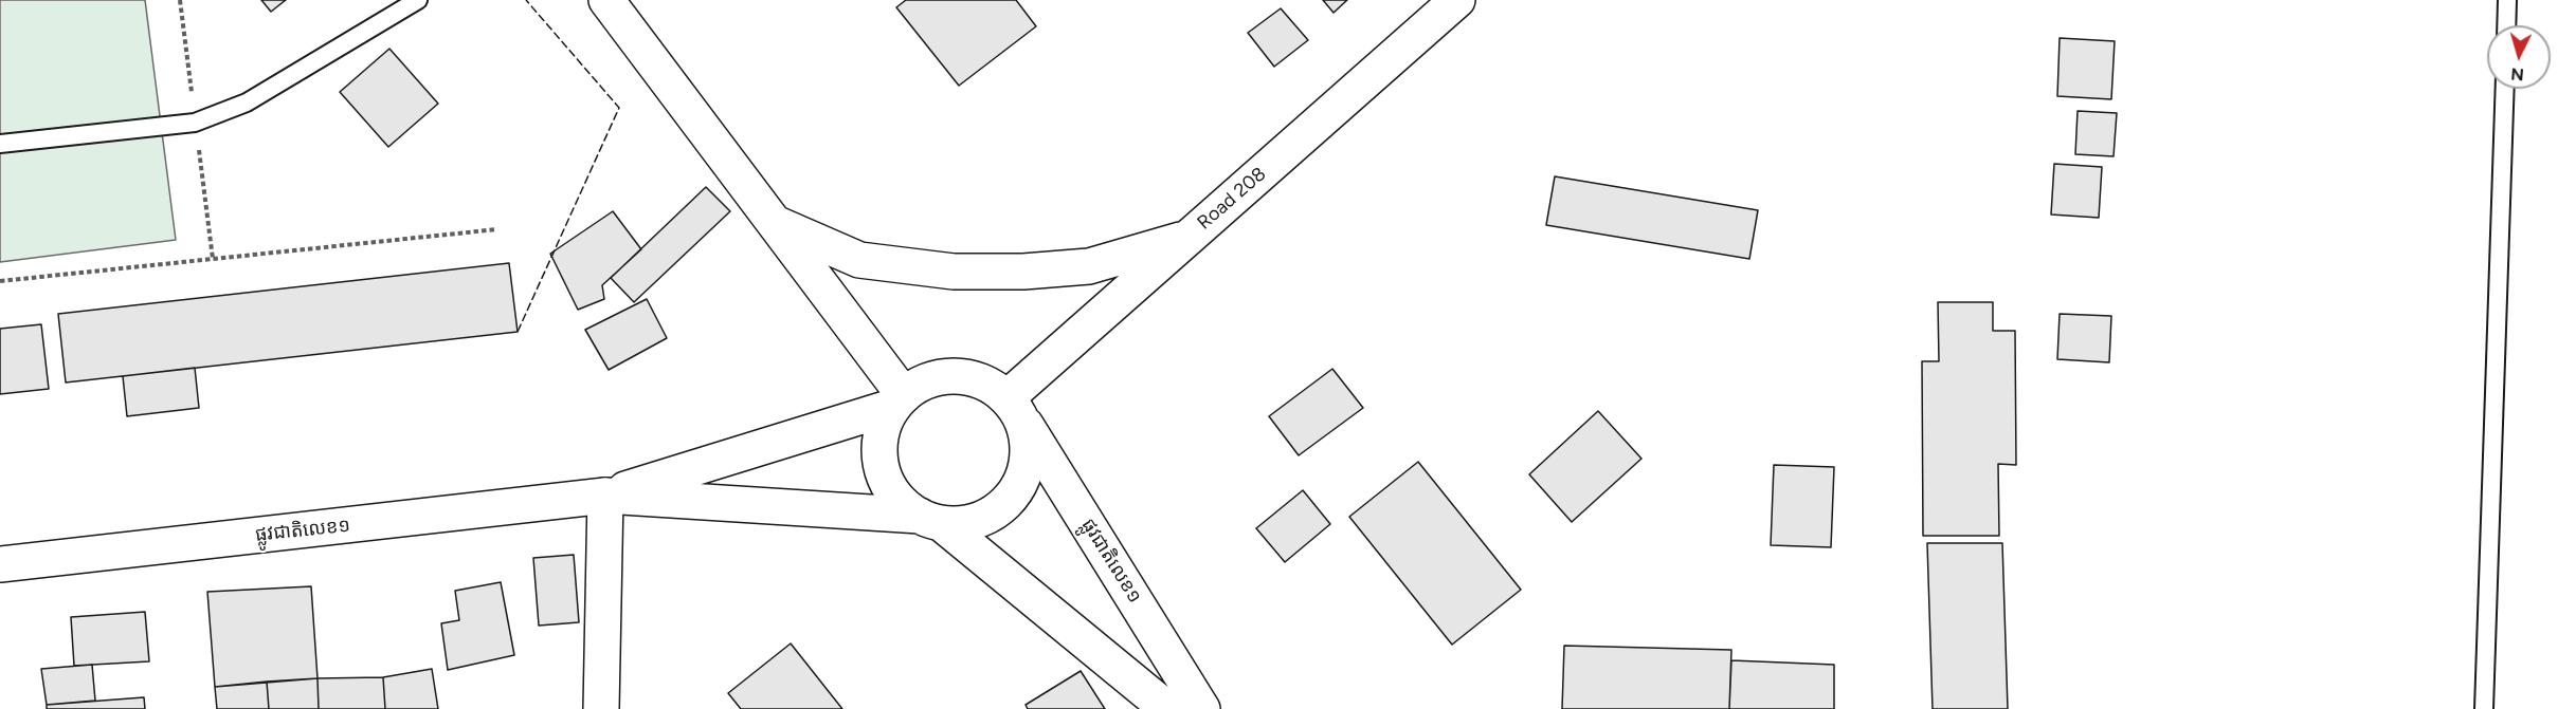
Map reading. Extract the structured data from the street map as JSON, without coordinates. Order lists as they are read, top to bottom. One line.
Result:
{"streets":{"main road":["Road 208","ផ្លូវជាតិលេខ១"]},"crossings":[["Road 208","ផ្លូវជាតិលេខ១"]],"north":"bottom"}
